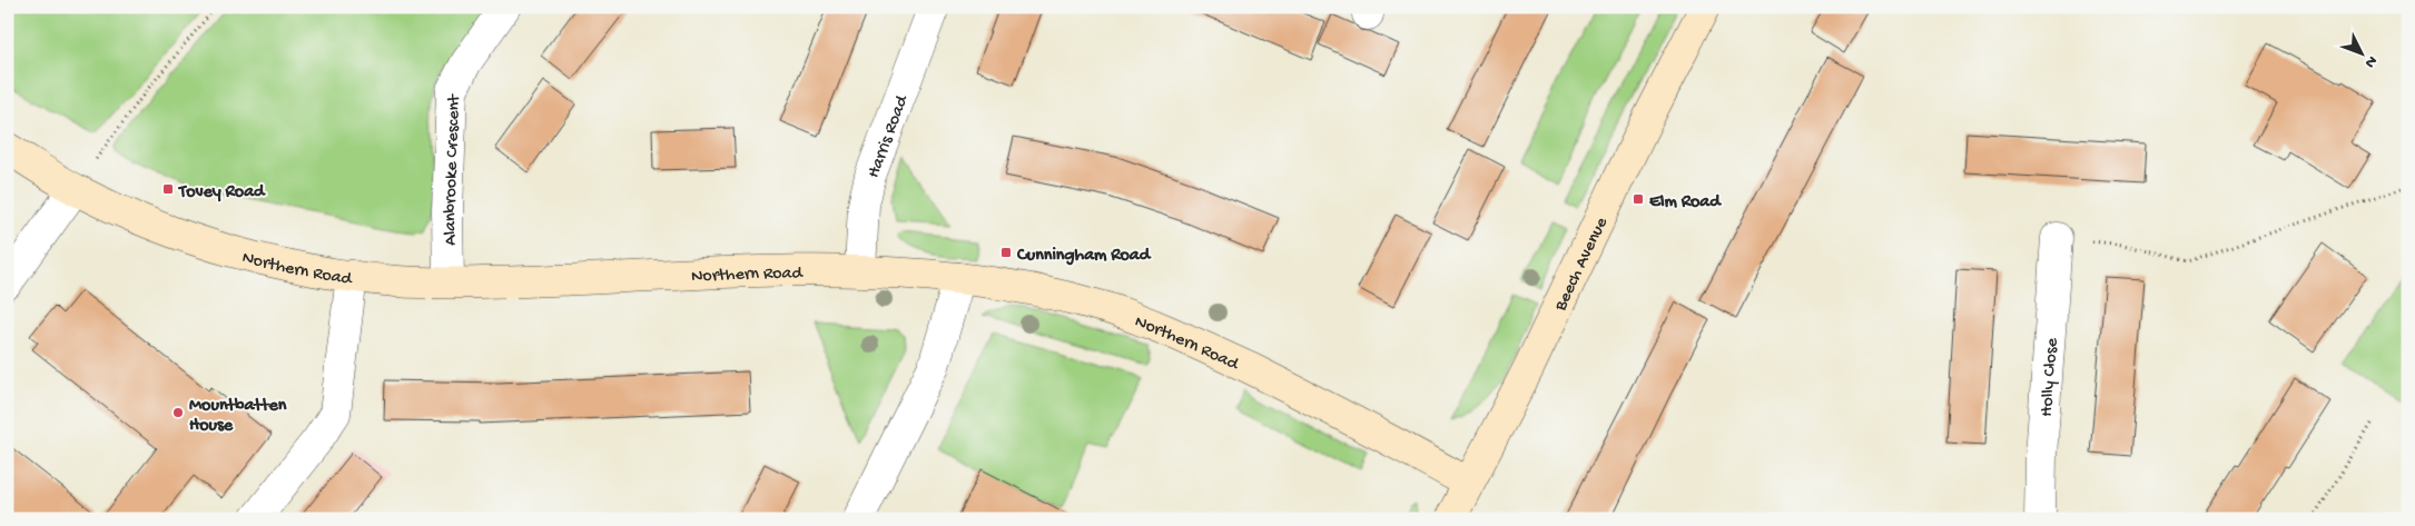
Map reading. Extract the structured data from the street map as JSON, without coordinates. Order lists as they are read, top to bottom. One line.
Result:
{"streets":{"street":["Harris Road","Alanbrooke Crescent","Beech Avenue","Northern Road","Holly Close"]},"crossings":[["Harris Road","Northern Road"],["Alanbrooke Crescent","Northern Road"],["Beech Avenue","Northern Road"]],"places":{"transit":["Tovey Road","Elm Road","Cunningham Road"],"other":["Mountbatten House"]},"north":"bottom right"}
